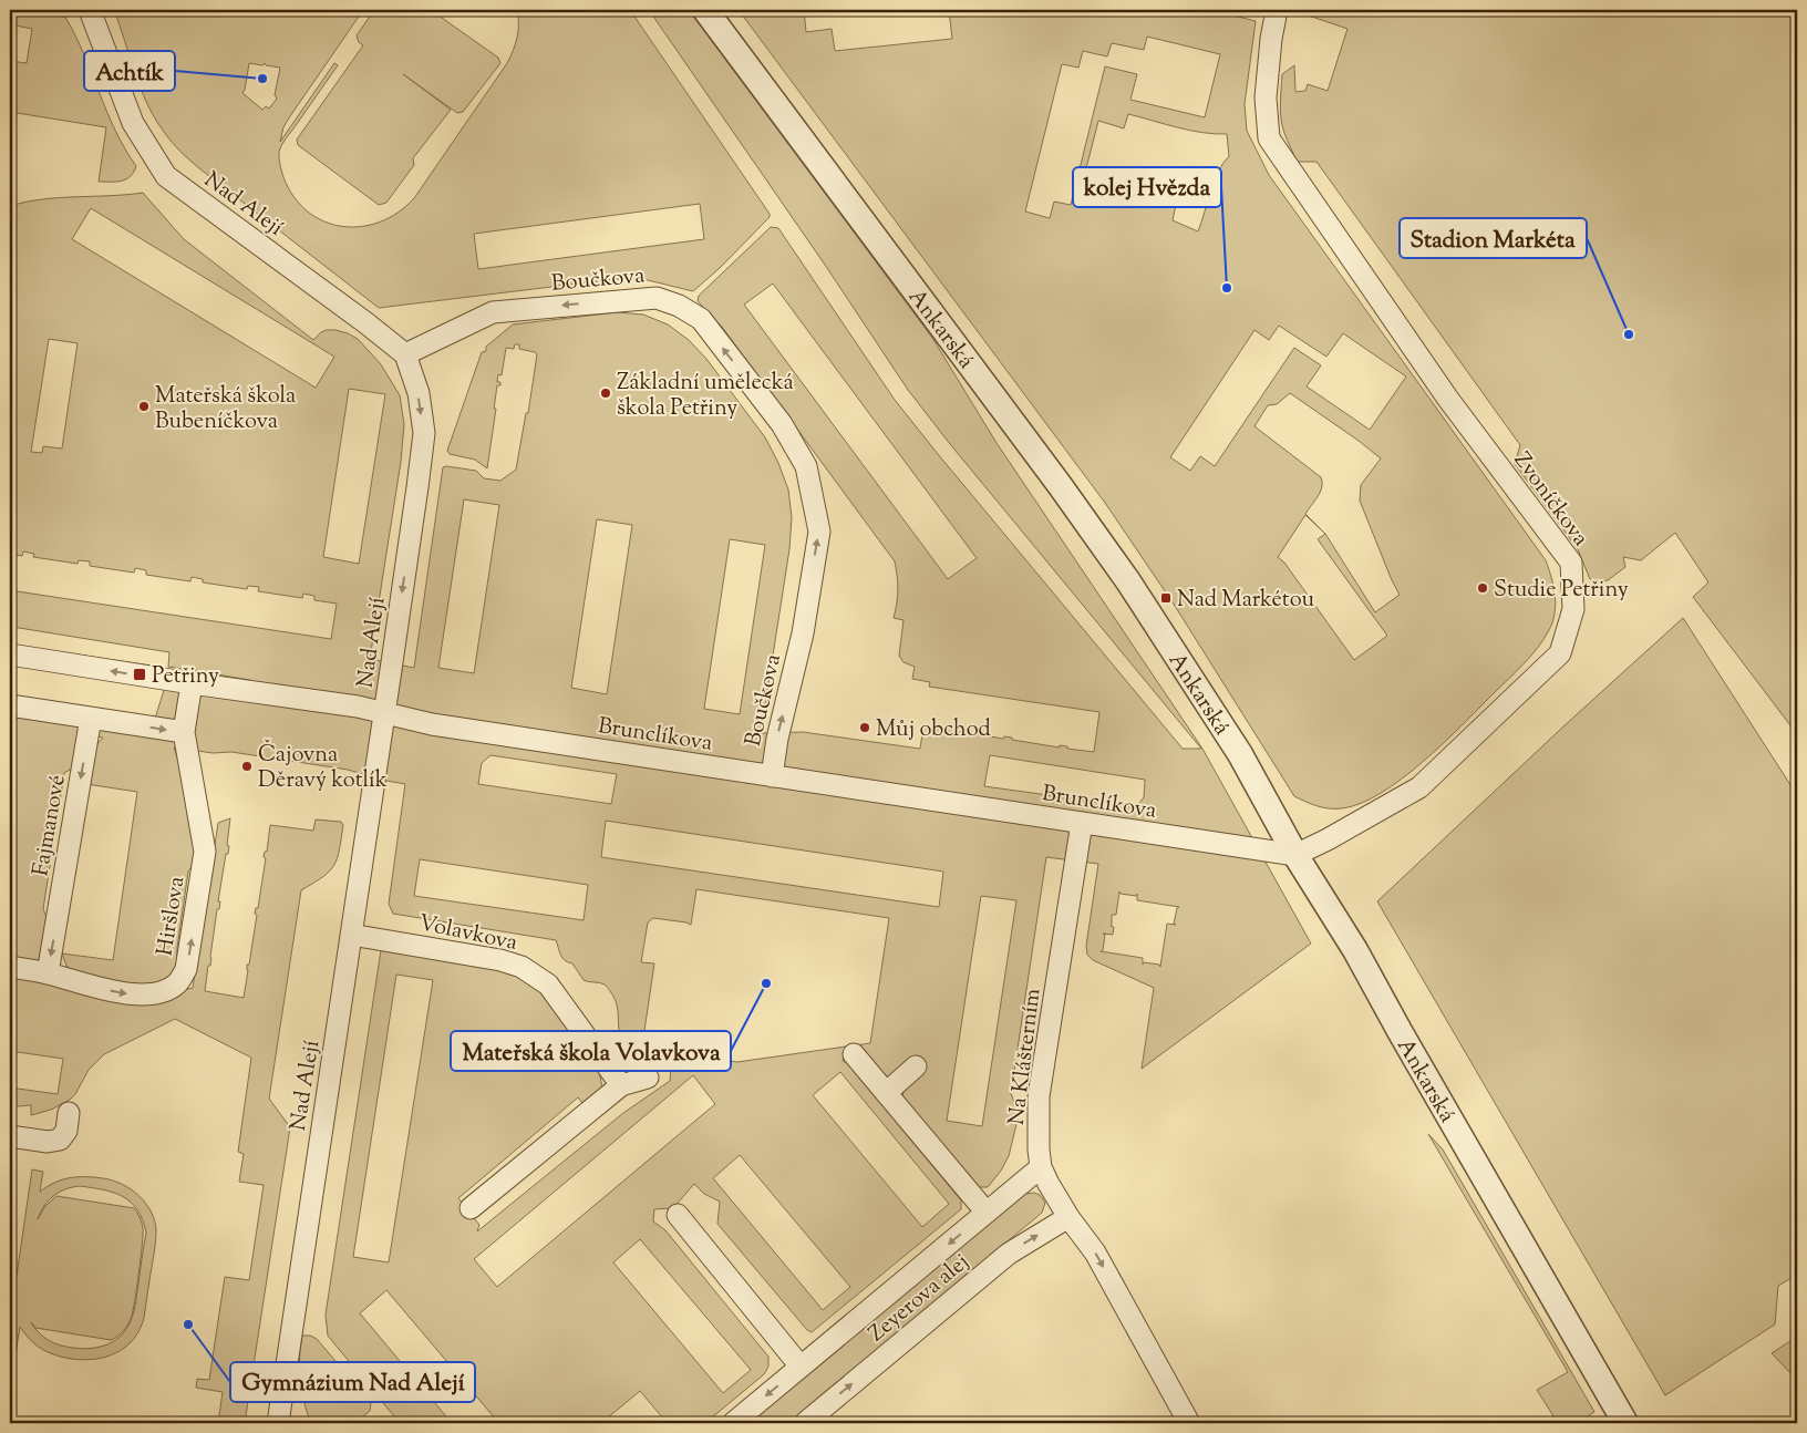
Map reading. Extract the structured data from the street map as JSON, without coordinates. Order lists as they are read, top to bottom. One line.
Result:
{"streets":{"street":["Nad Alejí","Boučkova","Ankarská","Zvoníčkova","Brunclíkova","Fajmanové","Hiršlova","Volavkova","Na Klášterním","Zeyerova alej"]},"crossings":[["Nad Alejí","Boučkova"],["Nad Alejí","Brunclíkova"],["Nad Alejí","Volavkova"],["Boučkova","Brunclíkova"],["Ankarská","Zvoníčkova"],["Ankarská","Brunclíkova"],["Zvoníčkova","Brunclíkova"],["Brunclíkova","Hiršlova"],["Brunclíkova","Na Klášterním"],["Fajmanové","Hiršlova"],["Na Klášterním","Zeyerova alej"]],"one_way":["Fajmanové","Na Klášterním"],"places":{"other":["Achtík","kolej Hvězda","Stadion Markéta","Základní umělecká škola Petřiny","Mateřská škola Bubeníčkova","Studie Petřiny","Můj obchod","Čajovna Děravý kotlík","Mateřská škola Volavkova","Gymnázium Nad Alejí"],"transit":["Nad Markétou","Petřiny"]}}
